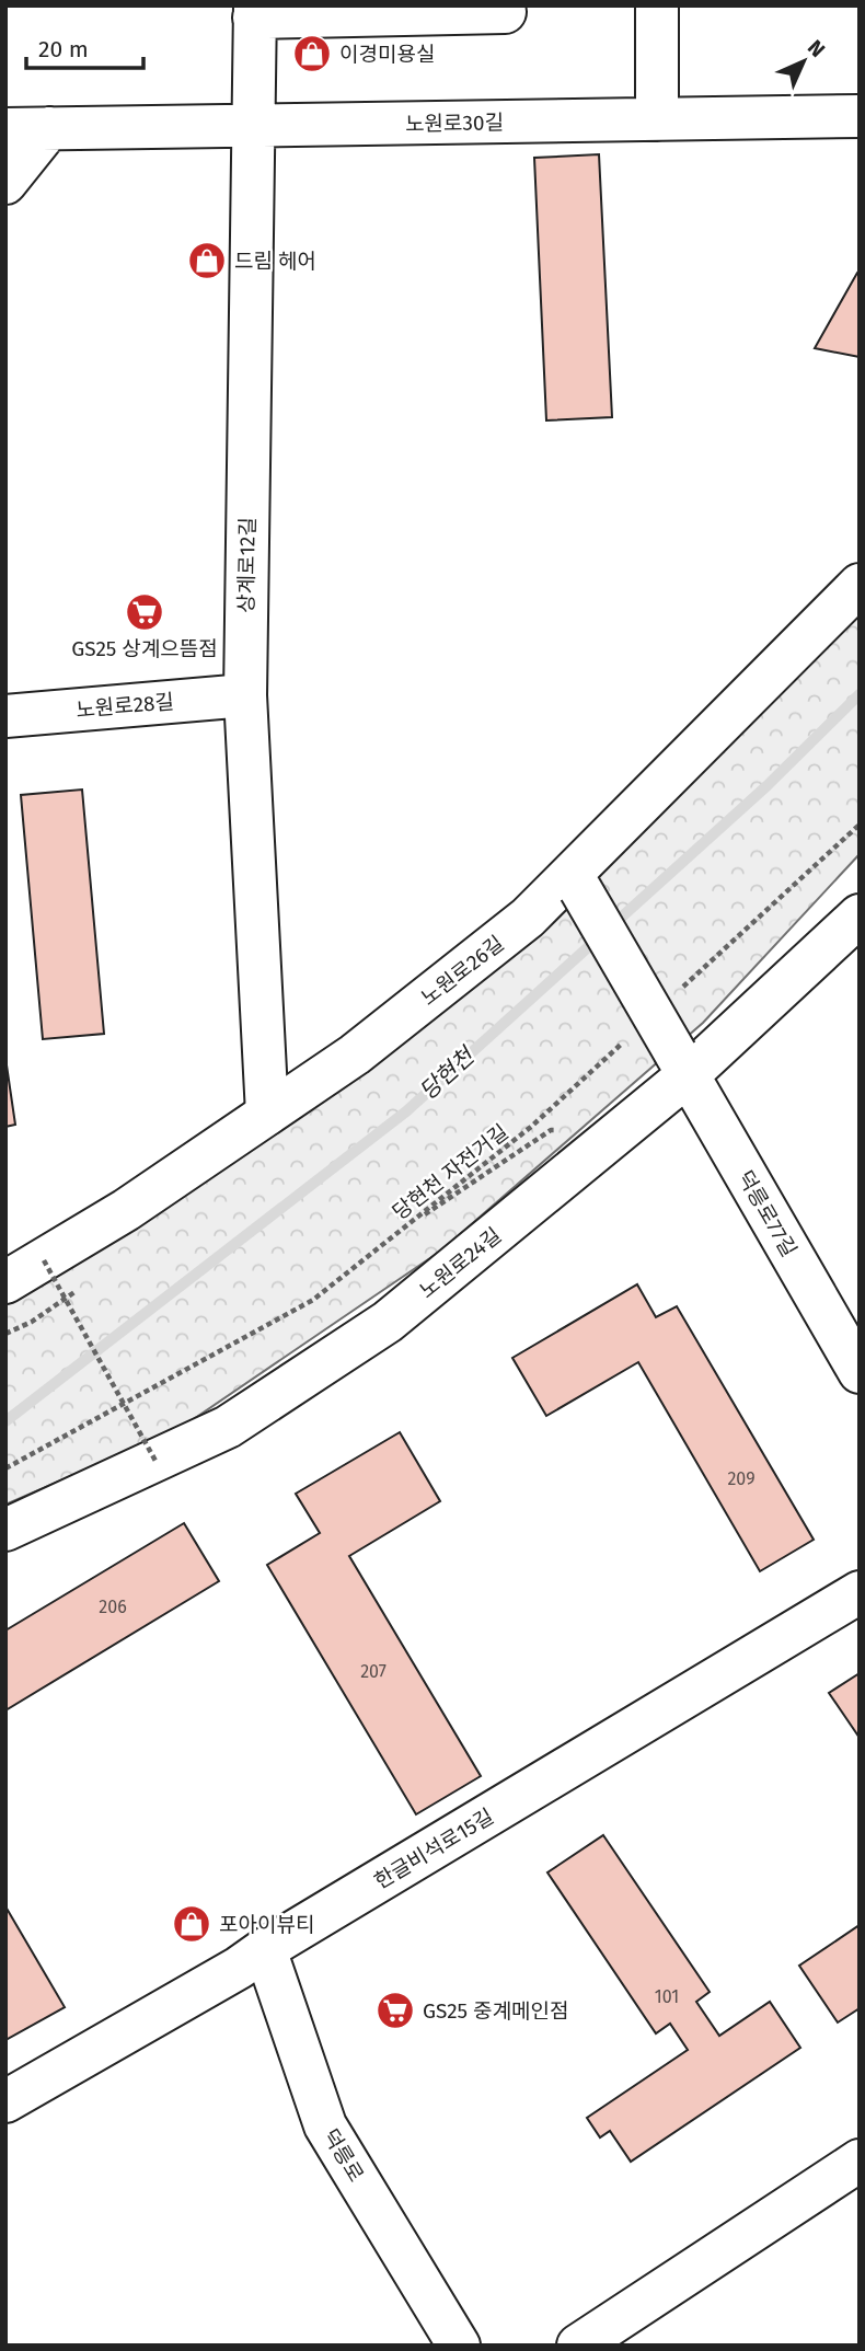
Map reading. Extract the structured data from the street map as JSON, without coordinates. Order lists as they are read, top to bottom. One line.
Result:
{"streets":{"street":["노원로30길","상계로12길","노원로28길","노원로26길","덕릉로77길","노원로24길","한글비석로15길","덕릉로"],"path":["당현천 자전거길"]},"crossings":[["노원로30길","상계로12길"],["상계로12길","노원로28길"],["상계로12길","노원로26길"],["노원로26길","덕릉로77길"],["덕릉로77길","노원로24길"],["한글비석로15길","덕릉로"]],"water":["당현천"],"places":{"shop":["이경미용실","드림 헤어","포아이뷰티"],"supermarket":["GS25 상계으뜸점","GS25 중계메인점"]},"house_numbers":["209","206","207","101"],"scale_bar":"20 m","north":"top right"}
